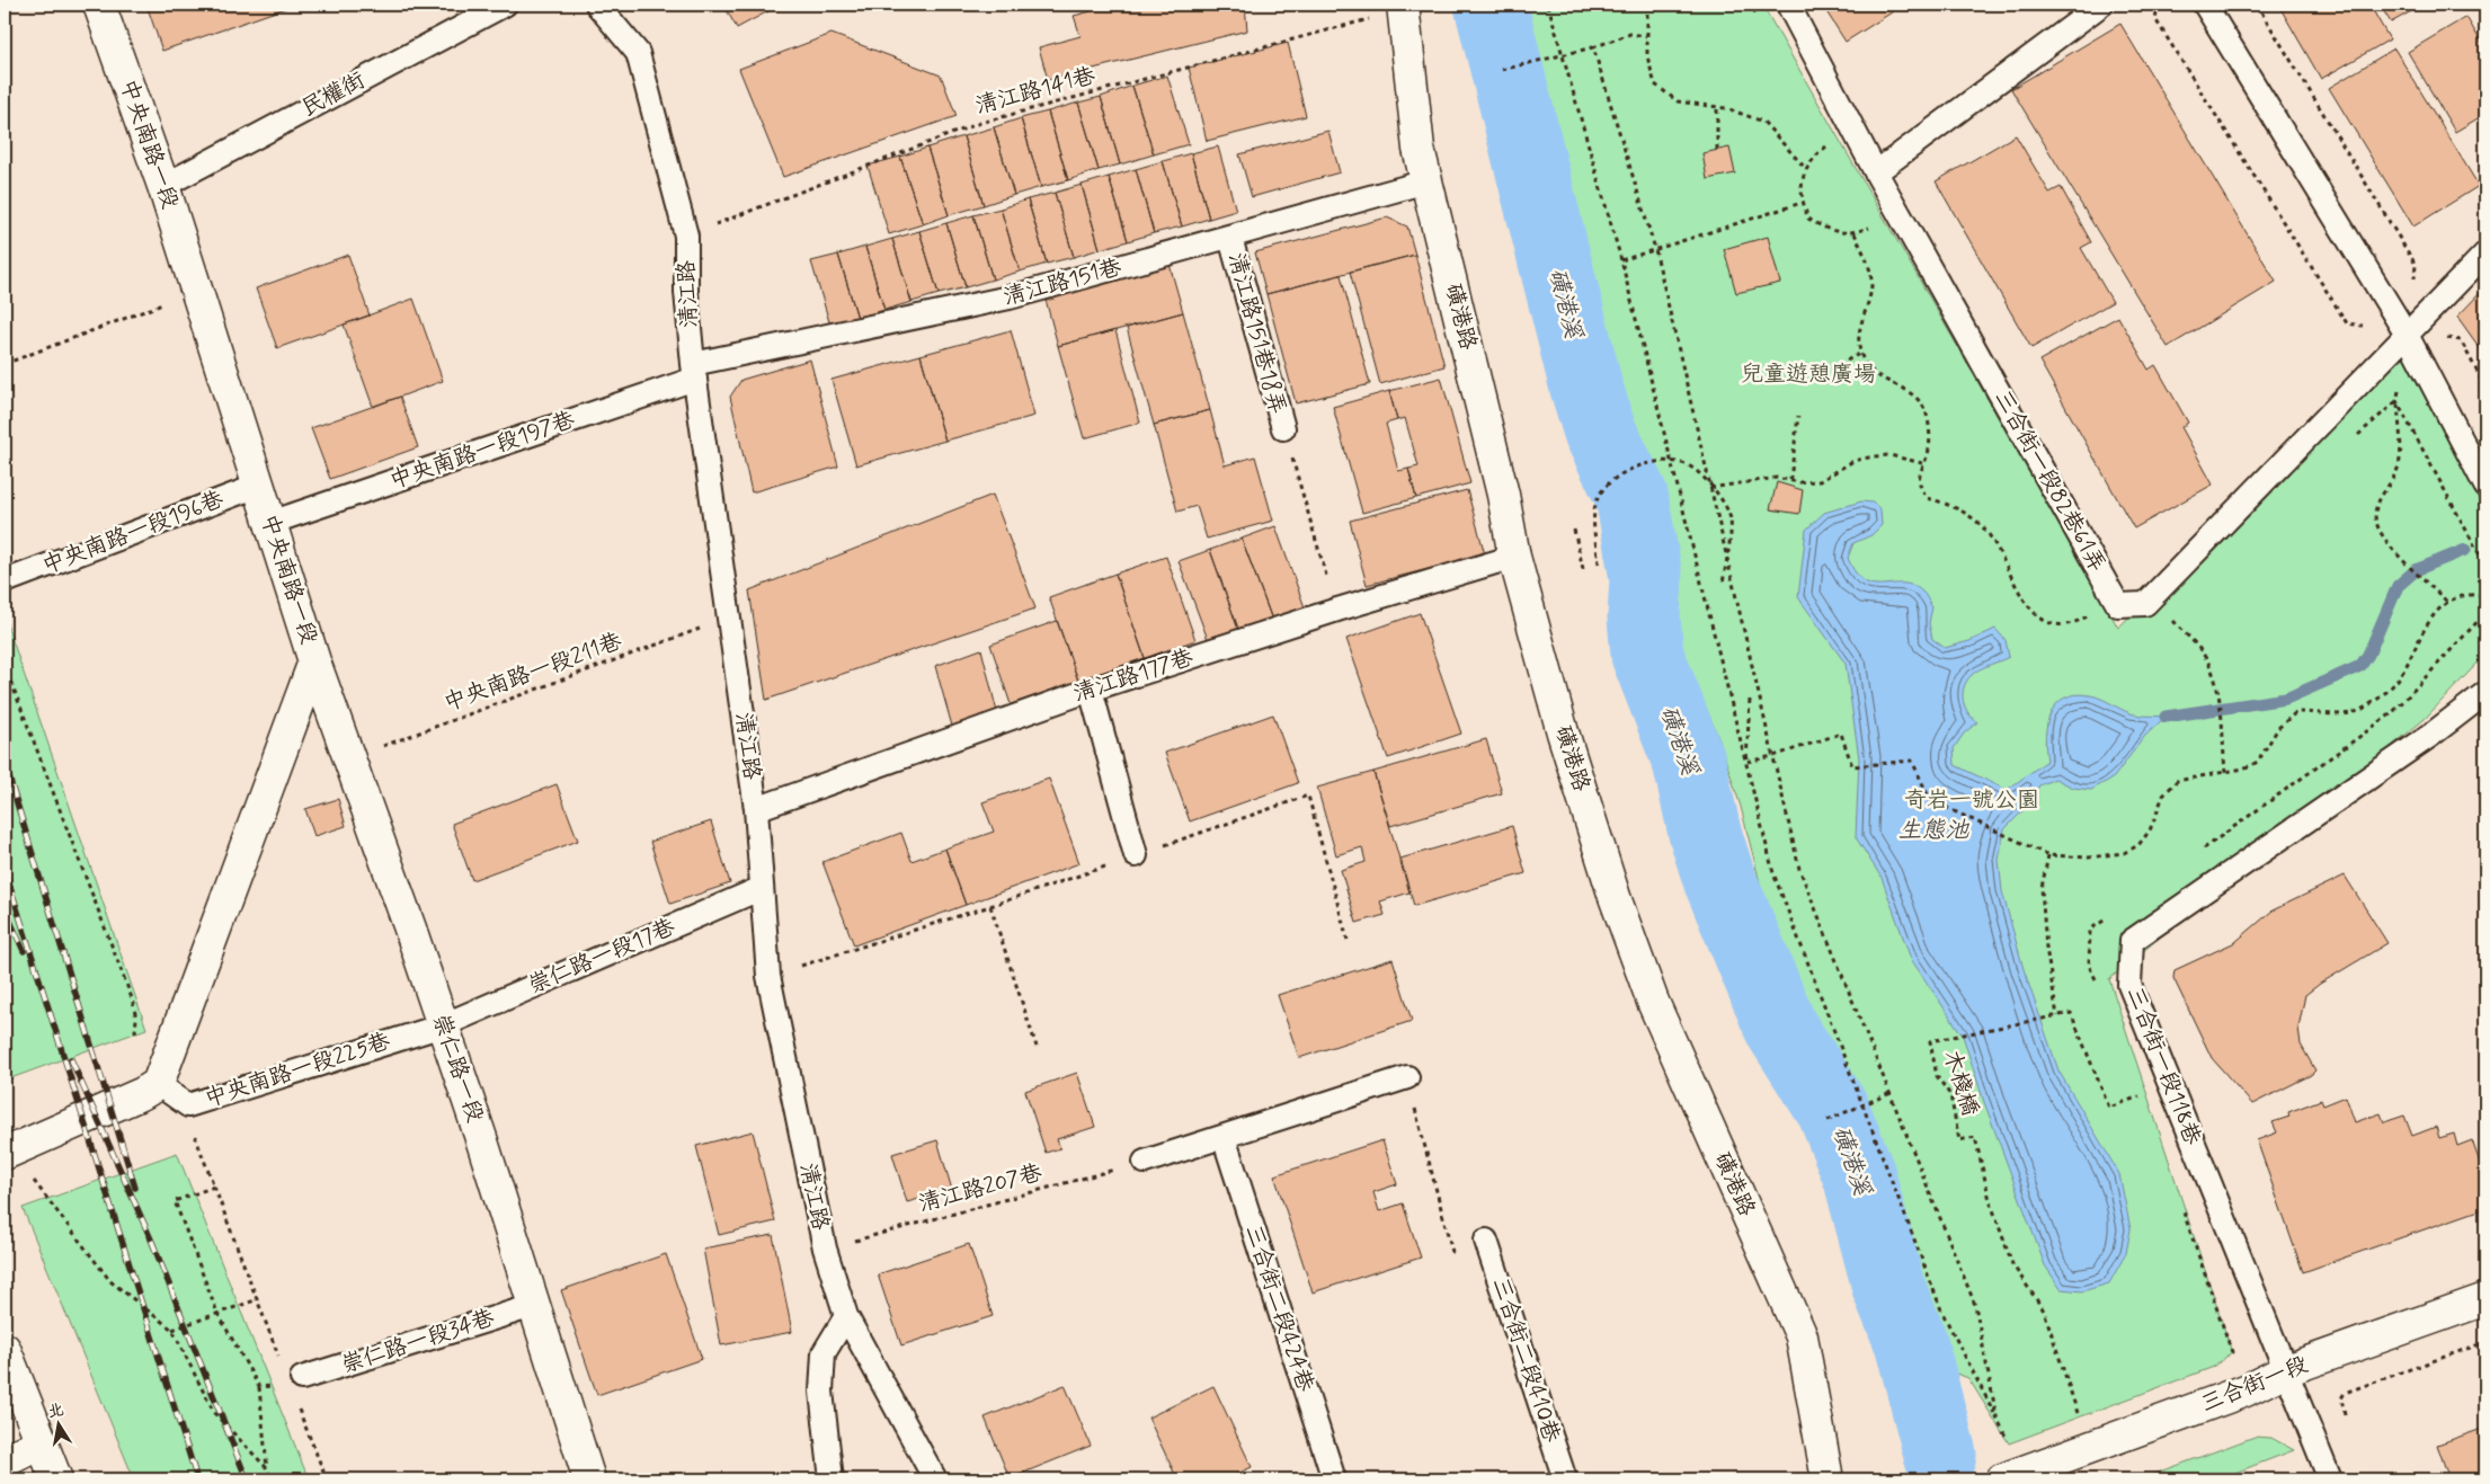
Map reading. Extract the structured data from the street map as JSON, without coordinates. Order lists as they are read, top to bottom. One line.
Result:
{"streets":{"street":["中央南路一段","磺港路","崇仁路一段","三合街一段"],"lane":["民權街","清江路151巷","清江路","清江路151巷18弄","中央南路一段197巷","三合街一段82巷61弄","中央南路一段196巷","清江路177巷","崇仁路一段17巷","三合街一段118巷","中央南路一段225巷","三合街二段424巷","崇仁路一段34巷","三合街二段410巷"],"path":["清江路141巷","中央南路一段211巷","木棧橋","清江路207巷"]},"crossings":[["清江路141巷","清江路"],["清江路141巷","磺港路"],["民權街","中央南路一段"],["中央南路一段","中央南路一段197巷"],["中央南路一段","中央南路一段196巷"],["中央南路一段","崇仁路一段"],["中央南路一段","中央南路一段225巷"],["清江路151巷","清江路"],["清江路151巷","磺港路"],["清江路151巷","清江路151巷18弄"],["清江路151巷","中央南路一段197巷"],["清江路","中央南路一段197巷"],["清江路","中央南路一段211巷"],["清江路","清江路177巷"],["清江路","崇仁路一段17巷"],["清江路","清江路207巷"],["磺港路","清江路177巷"],["中央南路一段211巷","崇仁路一段"],["崇仁路一段17巷","崇仁路一段"],["崇仁路一段17巷","中央南路一段225巷"],["三合街一段118巷","三合街一段"],["崇仁路一段","中央南路一段225巷"],["崇仁路一段","崇仁路一段34巷"]],"water":["磺港溪","生態池"],"parks":["兒童遊憩廣場","奇岩一號公園"],"north":"top"}
